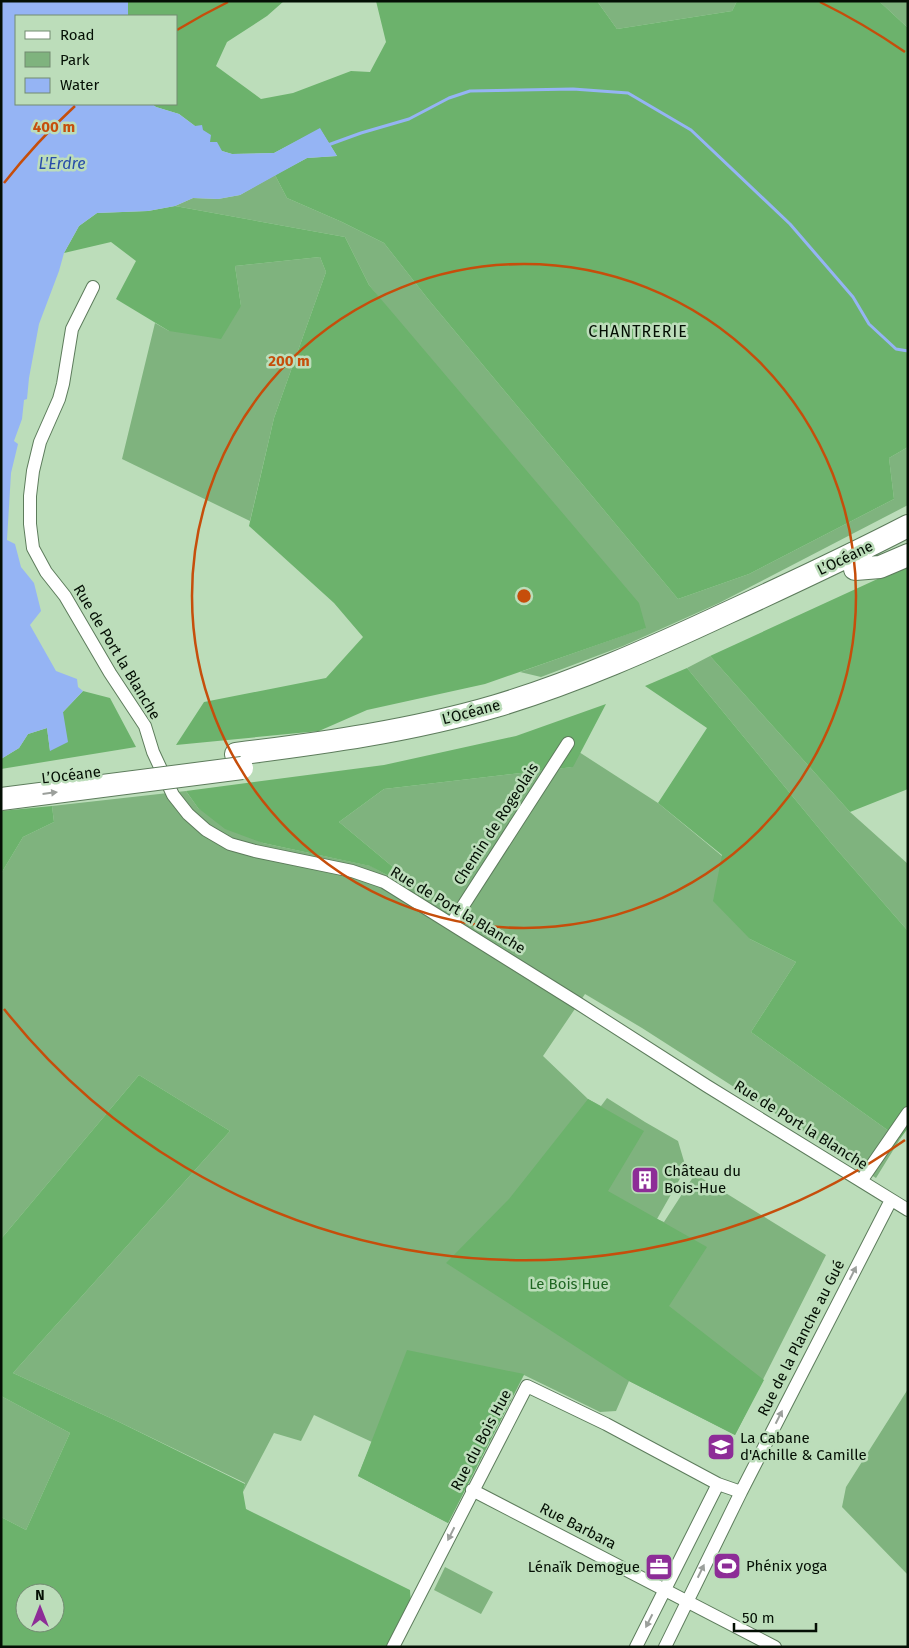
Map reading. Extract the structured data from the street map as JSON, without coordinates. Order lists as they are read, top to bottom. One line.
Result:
{"streets":{"highway":["L’Océane"],"street":["Rue de Port la Blanche","Chemin de Rogeolais","Rue de la Planche au Gué","Rue du Bois Hue","Rue Barbara"]},"crossings":[["Rue de Port la Blanche","Chemin de Rogeolais"],["Rue de Port la Blanche","Rue de la Planche au Gué"],["Rue de la Planche au Gué","Rue Barbara"],["Rue du Bois Hue","Rue Barbara"]],"one_way":["Rue de la Planche au Gué"],"districts":["CHANTRERIE"],"water":["L'Erdre"],"parks":["Le Bois Hue"],"places":{"building":["Château du Bois-Hue"],"school or university":["La Cabane d'Achille & Camille"],"sports":["Phénix yoga"],"office":["Lénaïk Demogue"]},"legend":["Road","Park","Water"],"scale_bar":"50 m","north":"top","rings":["400 m","200 m"]}
